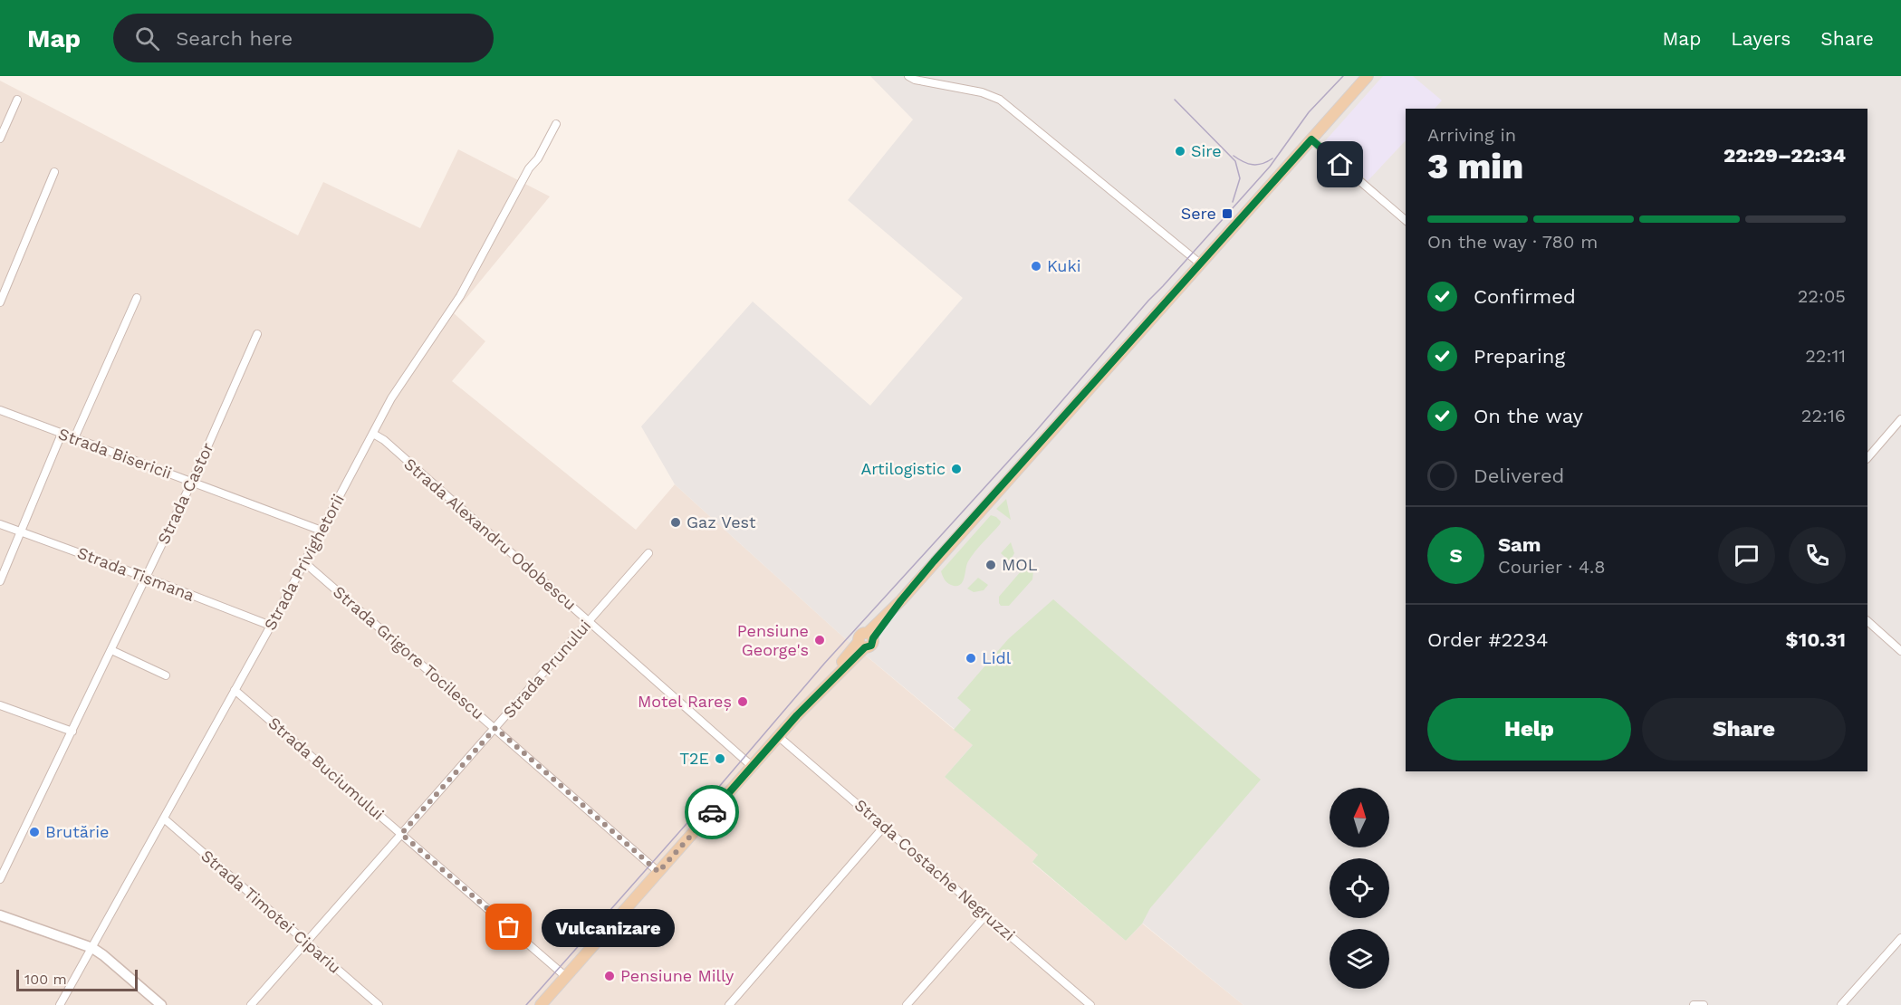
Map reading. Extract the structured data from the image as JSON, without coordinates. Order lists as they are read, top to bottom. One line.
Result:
{"streets":{"street":["Strada Bisericii","Strada Castor","Strada Alexandru Odobescu","Strada Privighetorii","Strada Tismana","Strada Grigore Tocilescu","Strada Prunului","Strada Buciumului","Strada Costache Negruzzi","Strada Timotei Cipariu"]},"crossings":[["Strada Bisericii","Strada Castor"],["Strada Bisericii","Strada Privighetorii"],["Strada Castor","Strada Tismana"],["Strada Alexandru Odobescu","Strada Privighetorii"],["Strada Alexandru Odobescu","Strada Prunului"],["Strada Privighetorii","Strada Tismana"],["Strada Privighetorii","Strada Grigore Tocilescu"],["Strada Privighetorii","Strada Buciumului"],["Strada Privighetorii","Strada Timotei Cipariu"],["Strada Grigore Tocilescu","Strada Prunului"],["Strada Prunului","Strada Buciumului"],["Strada Prunului","Strada Timotei Cipariu"]],"places":{"other":["Sire","Kuki","Artilogistic","Gaz Vest","MOL","Pensiune George's","Lidl","Motel Rareș","T2E","Brutărie","Vulcanizare","Pensiune Milly"],"transit":["Sere"]},"scale_bar":"100 m","north":"top","page":{"header":"Map","search":"Search here","nav":["Map","Layers","Share"],"heading":["3 min","Arriving in","22:29–22:34"],"panel":["Sam","Courier · 4.8","Order #2234","$10.31"],"bar":"On the way · 780 m","list":[["Confirmed","22:05"],["Preparing","22:11"],["On the way","22:16"],"Delivered"],"round":"S","buttons":["Help","Share"],"bubble":"Vulcanizare","scale":"100 m"}}
